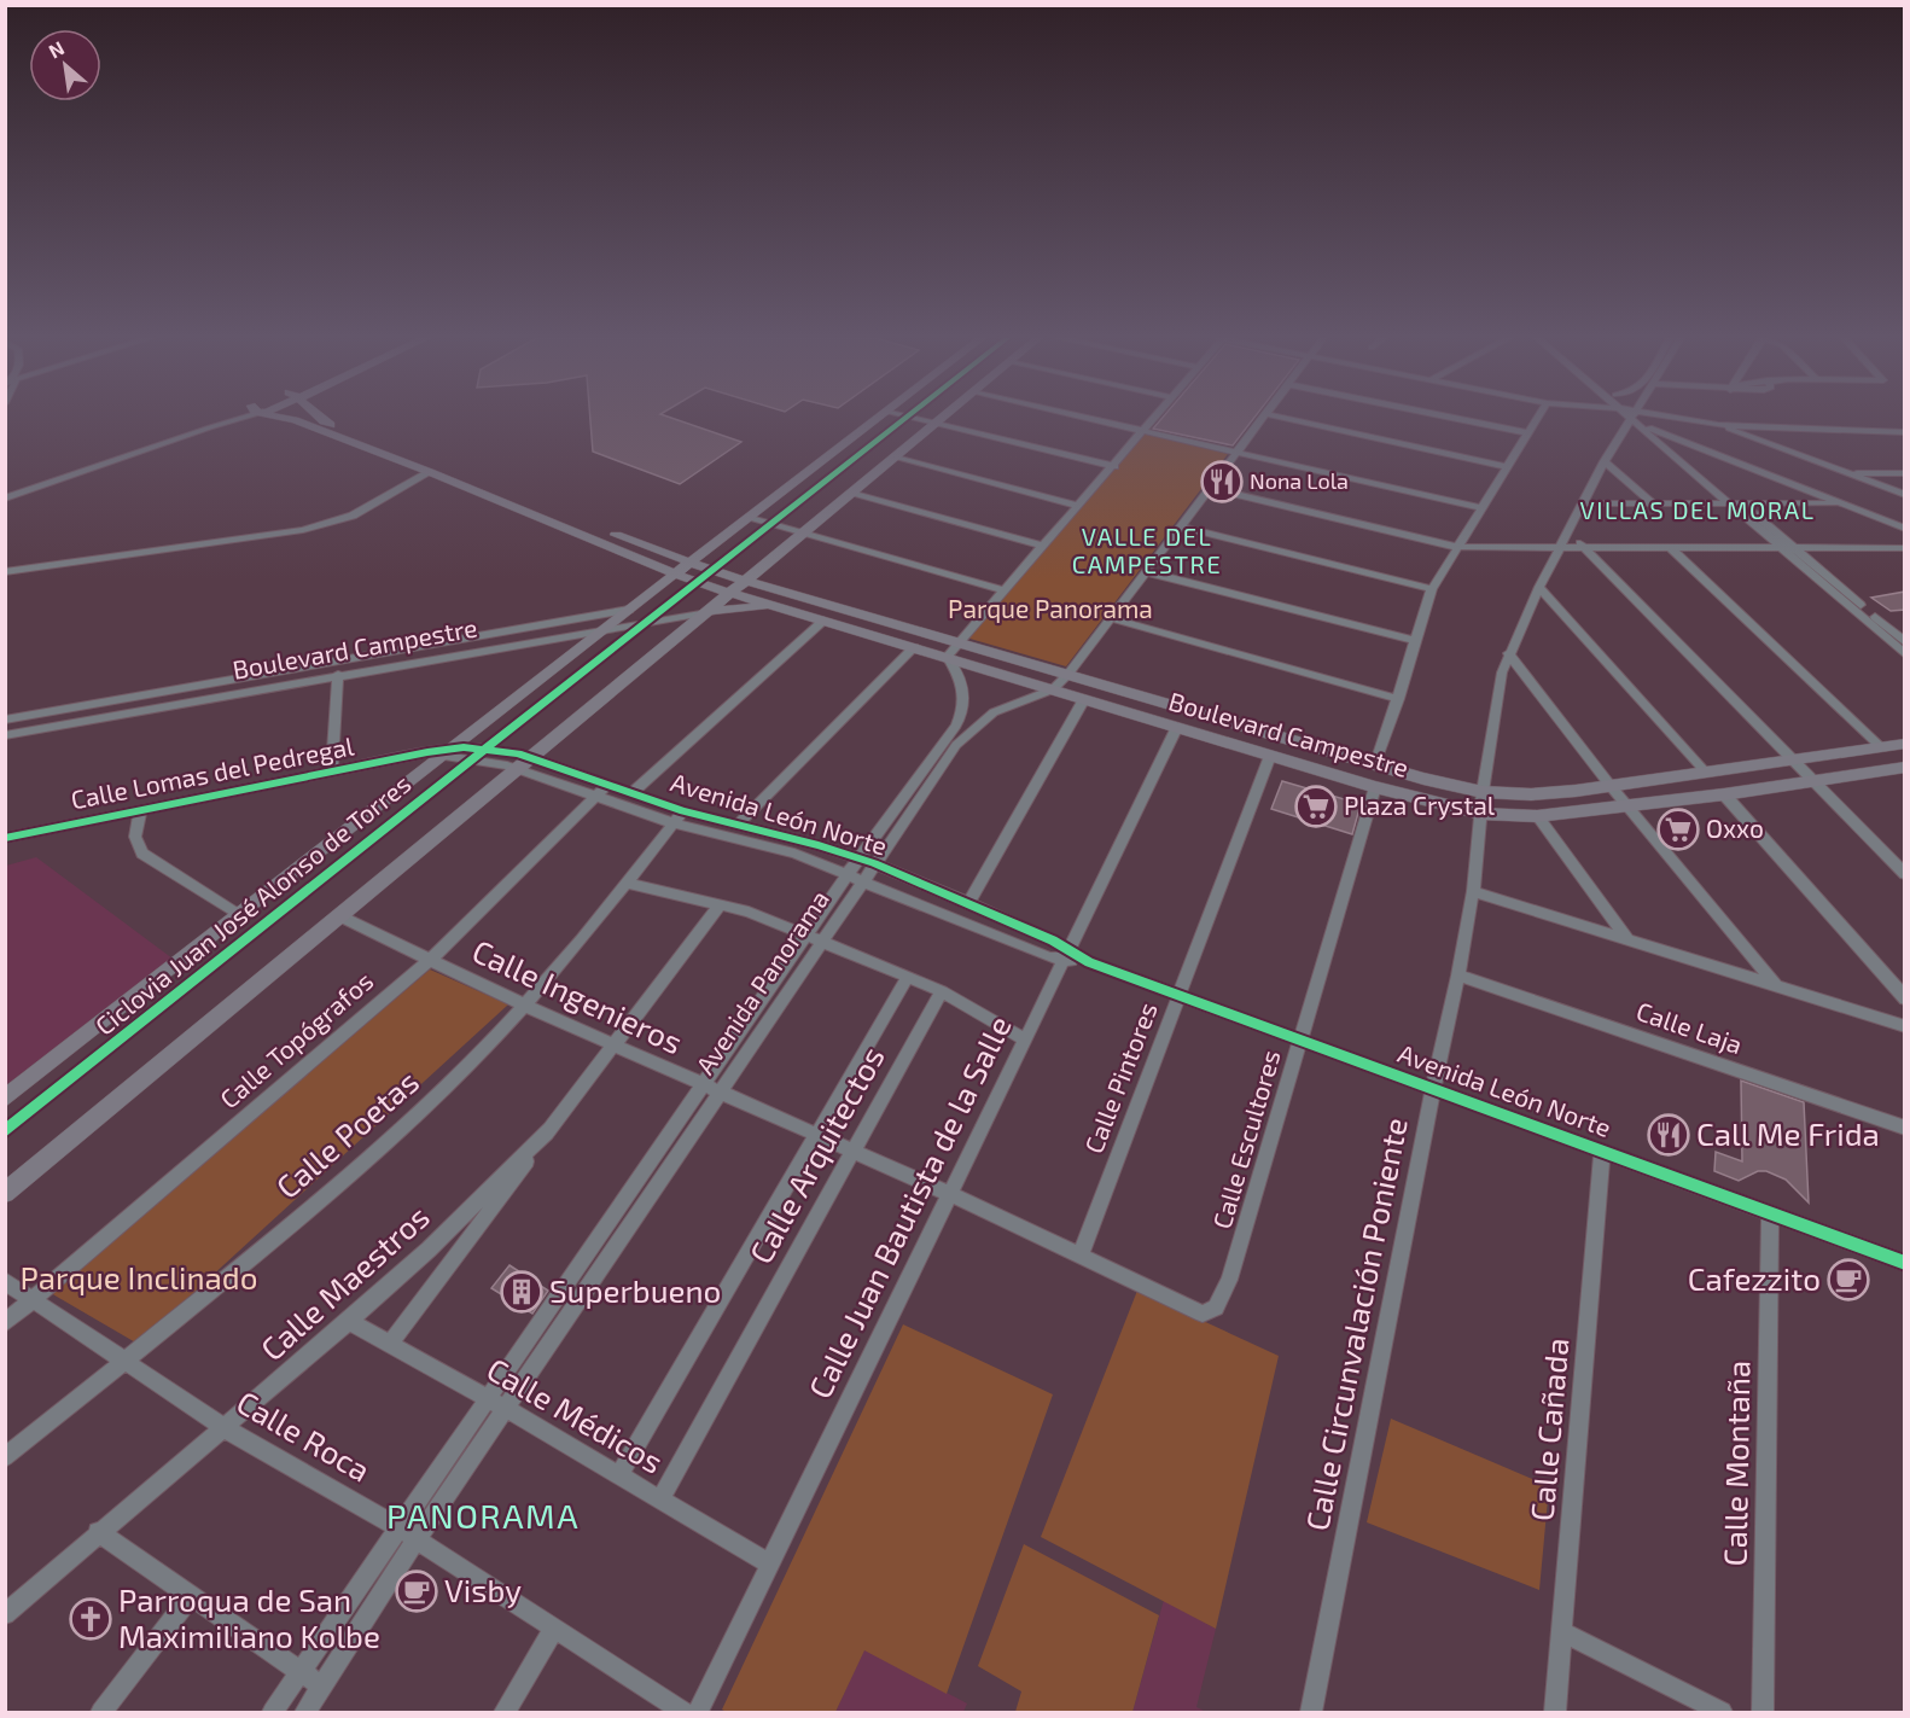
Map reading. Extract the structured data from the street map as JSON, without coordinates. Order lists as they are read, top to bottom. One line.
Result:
{"streets":{"main road":["Boulevard Campestre"],"street":["Calle Lomas del Pedregal","Avenida León Norte","Avenida Panorama","Calle Ingenieros","Calle Laja","Calle Topógrafos","Calle Pintores","Calle Poetas","Calle Escultores","Calle Arquitectos","Calle Juan Bautista de la Salle","Calle Maestros","Calle Circunvalación Poniente","Calle Médicos","Calle Cañada","Calle Roca","Calle Montaña"],"cycle path":["Ciclovia Juan José Alonso de Torres"]},"crossings":[["Boulevard Campestre","Avenida Panorama"],["Boulevard Campestre","Calle Pintores"],["Boulevard Campestre","Calle Escultores"],["Boulevard Campestre","Calle Juan Bautista de la Salle"],["Boulevard Campestre","Calle Circunvalación Poniente"],["Calle Lomas del Pedregal","Avenida León Norte"],["Avenida León Norte","Avenida Panorama"],["Avenida León Norte","Calle Topógrafos"],["Avenida León Norte","Calle Pintores"],["Avenida León Norte","Calle Poetas"],["Avenida León Norte","Calle Escultores"],["Avenida León Norte","Calle Juan Bautista de la Salle"],["Avenida León Norte","Calle Circunvalación Poniente"],["Avenida León Norte","Calle Cañada"],["Avenida León Norte","Calle Montaña"],["Avenida Panorama","Calle Ingenieros"],["Avenida Panorama","Calle Médicos"],["Avenida Panorama","Calle Roca"],["Calle Ingenieros","Calle Topógrafos"],["Calle Ingenieros","Calle Pintores"],["Calle Ingenieros","Calle Poetas"],["Calle Ingenieros","Calle Escultores"],["Calle Ingenieros","Calle Arquitectos"],["Calle Ingenieros","Calle Juan Bautista de la Salle"],["Calle Ingenieros","Calle Maestros"],["Calle Laja","Calle Circunvalación Poniente"],["Calle Topógrafos","Calle Roca"],["Calle Poetas","Calle Roca"],["Calle Arquitectos","Calle Médicos"],["Calle Juan Bautista de la Salle","Calle Médicos"],["Calle Maestros","Calle Médicos"],["Calle Maestros","Calle Roca"]],"districts":["VILLAS DEL MORAL","VALLE DEL CAMPESTRE","PANORAMA"],"parks":["Parque Panorama","Parque Inclinado"],"places":{"restaurant":["Nona Lola","Call Me Frida"],"supermarket":["Plaza Crystal","Oxxo"],"cafe":["Cafezzito","Visby"],"building":["Superbueno"],"church":["Parroqua de San Maximiliano Kolbe"]},"north":"top left"}
